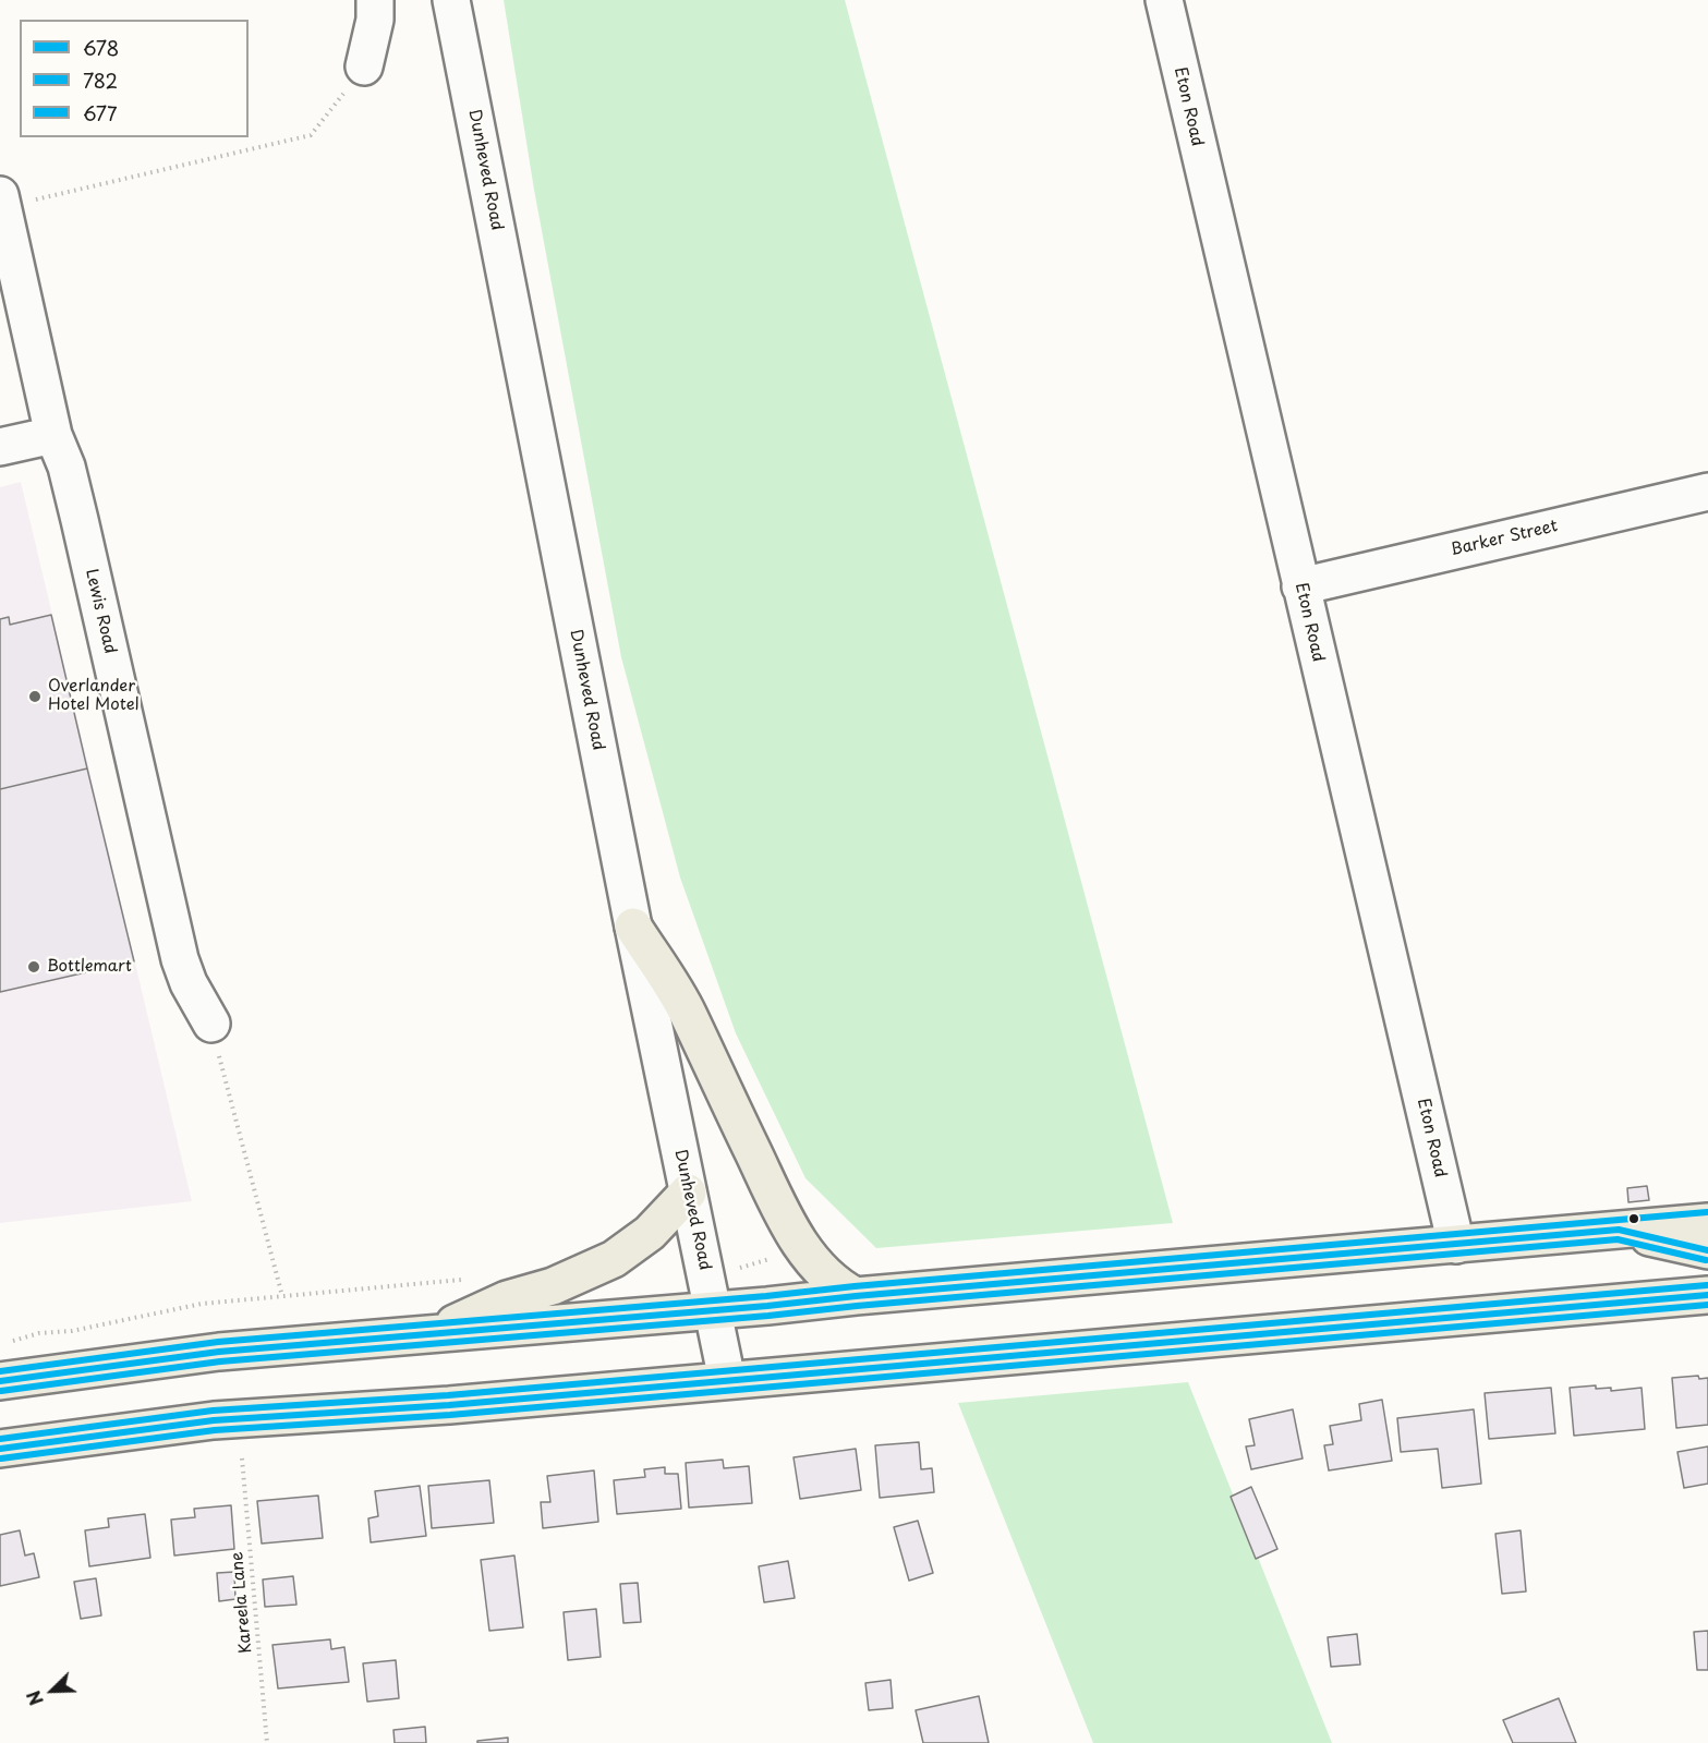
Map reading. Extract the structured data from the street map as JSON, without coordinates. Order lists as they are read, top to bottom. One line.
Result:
{"streets":{"street":["Eton Road","Dunheved Road","Barker Street","Lewis Road"],"path":["Kareela Lane"]},"crossings":[["Eton Road","Barker Street"]],"places":["Overlander Hotel Motel","Bottlemart"],"lines":["transit line 677","transit line 678","transit line 782"],"legend":["678","782","677"],"north":"bottom left"}
